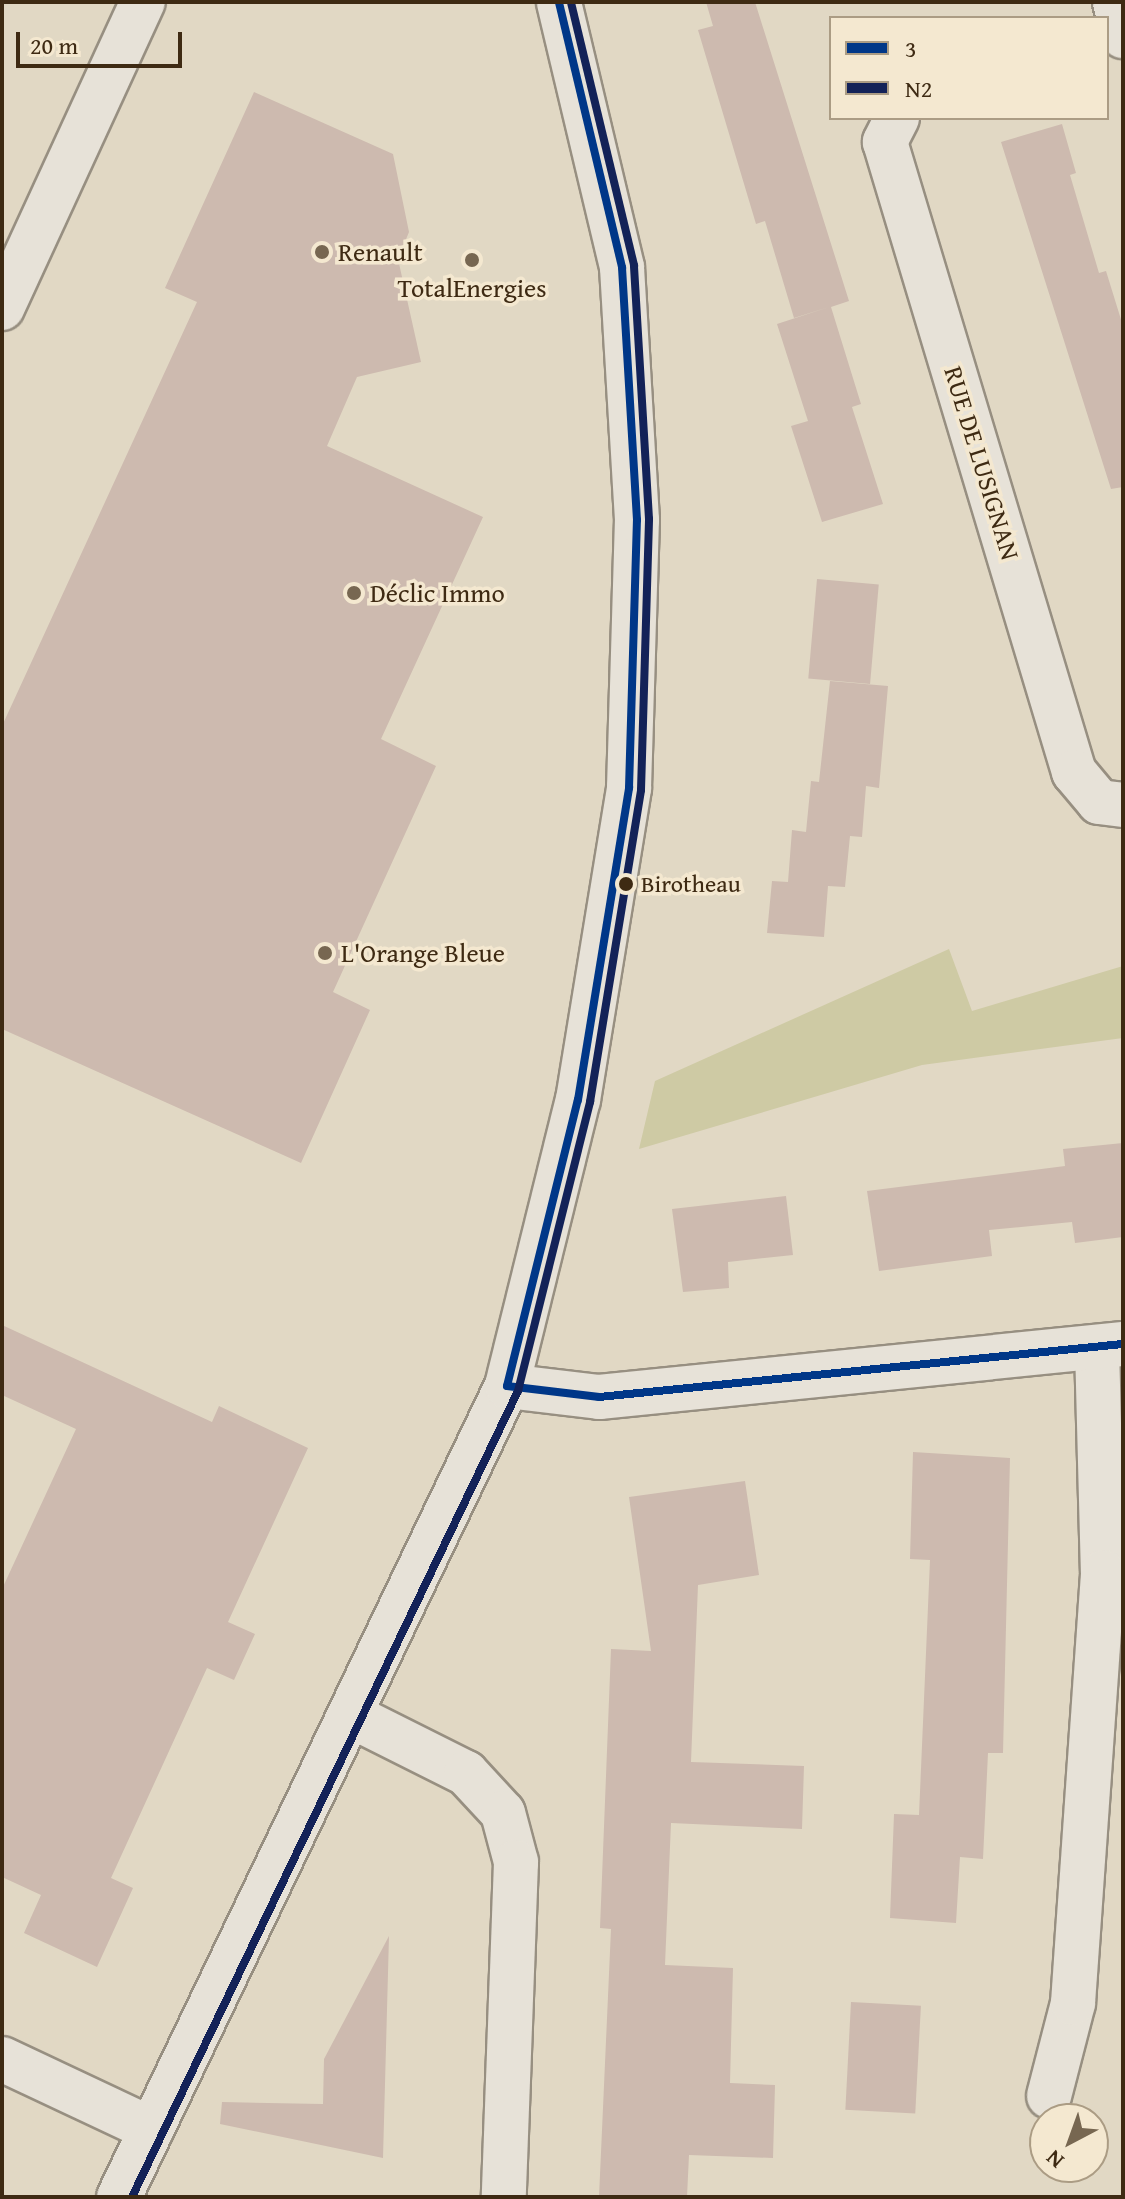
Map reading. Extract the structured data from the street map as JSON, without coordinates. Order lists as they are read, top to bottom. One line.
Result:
{"streets":{"street":["RUE DE LUSIGNAN"]},"places":["Renault","TotalEnergies","Déclic Immo","Birotheau","L'Orange Bleue"],"lines":["transit line 3","transit line N2"],"legend":["3","N2"],"scale_bar":"20 m","north":"bottom left"}
